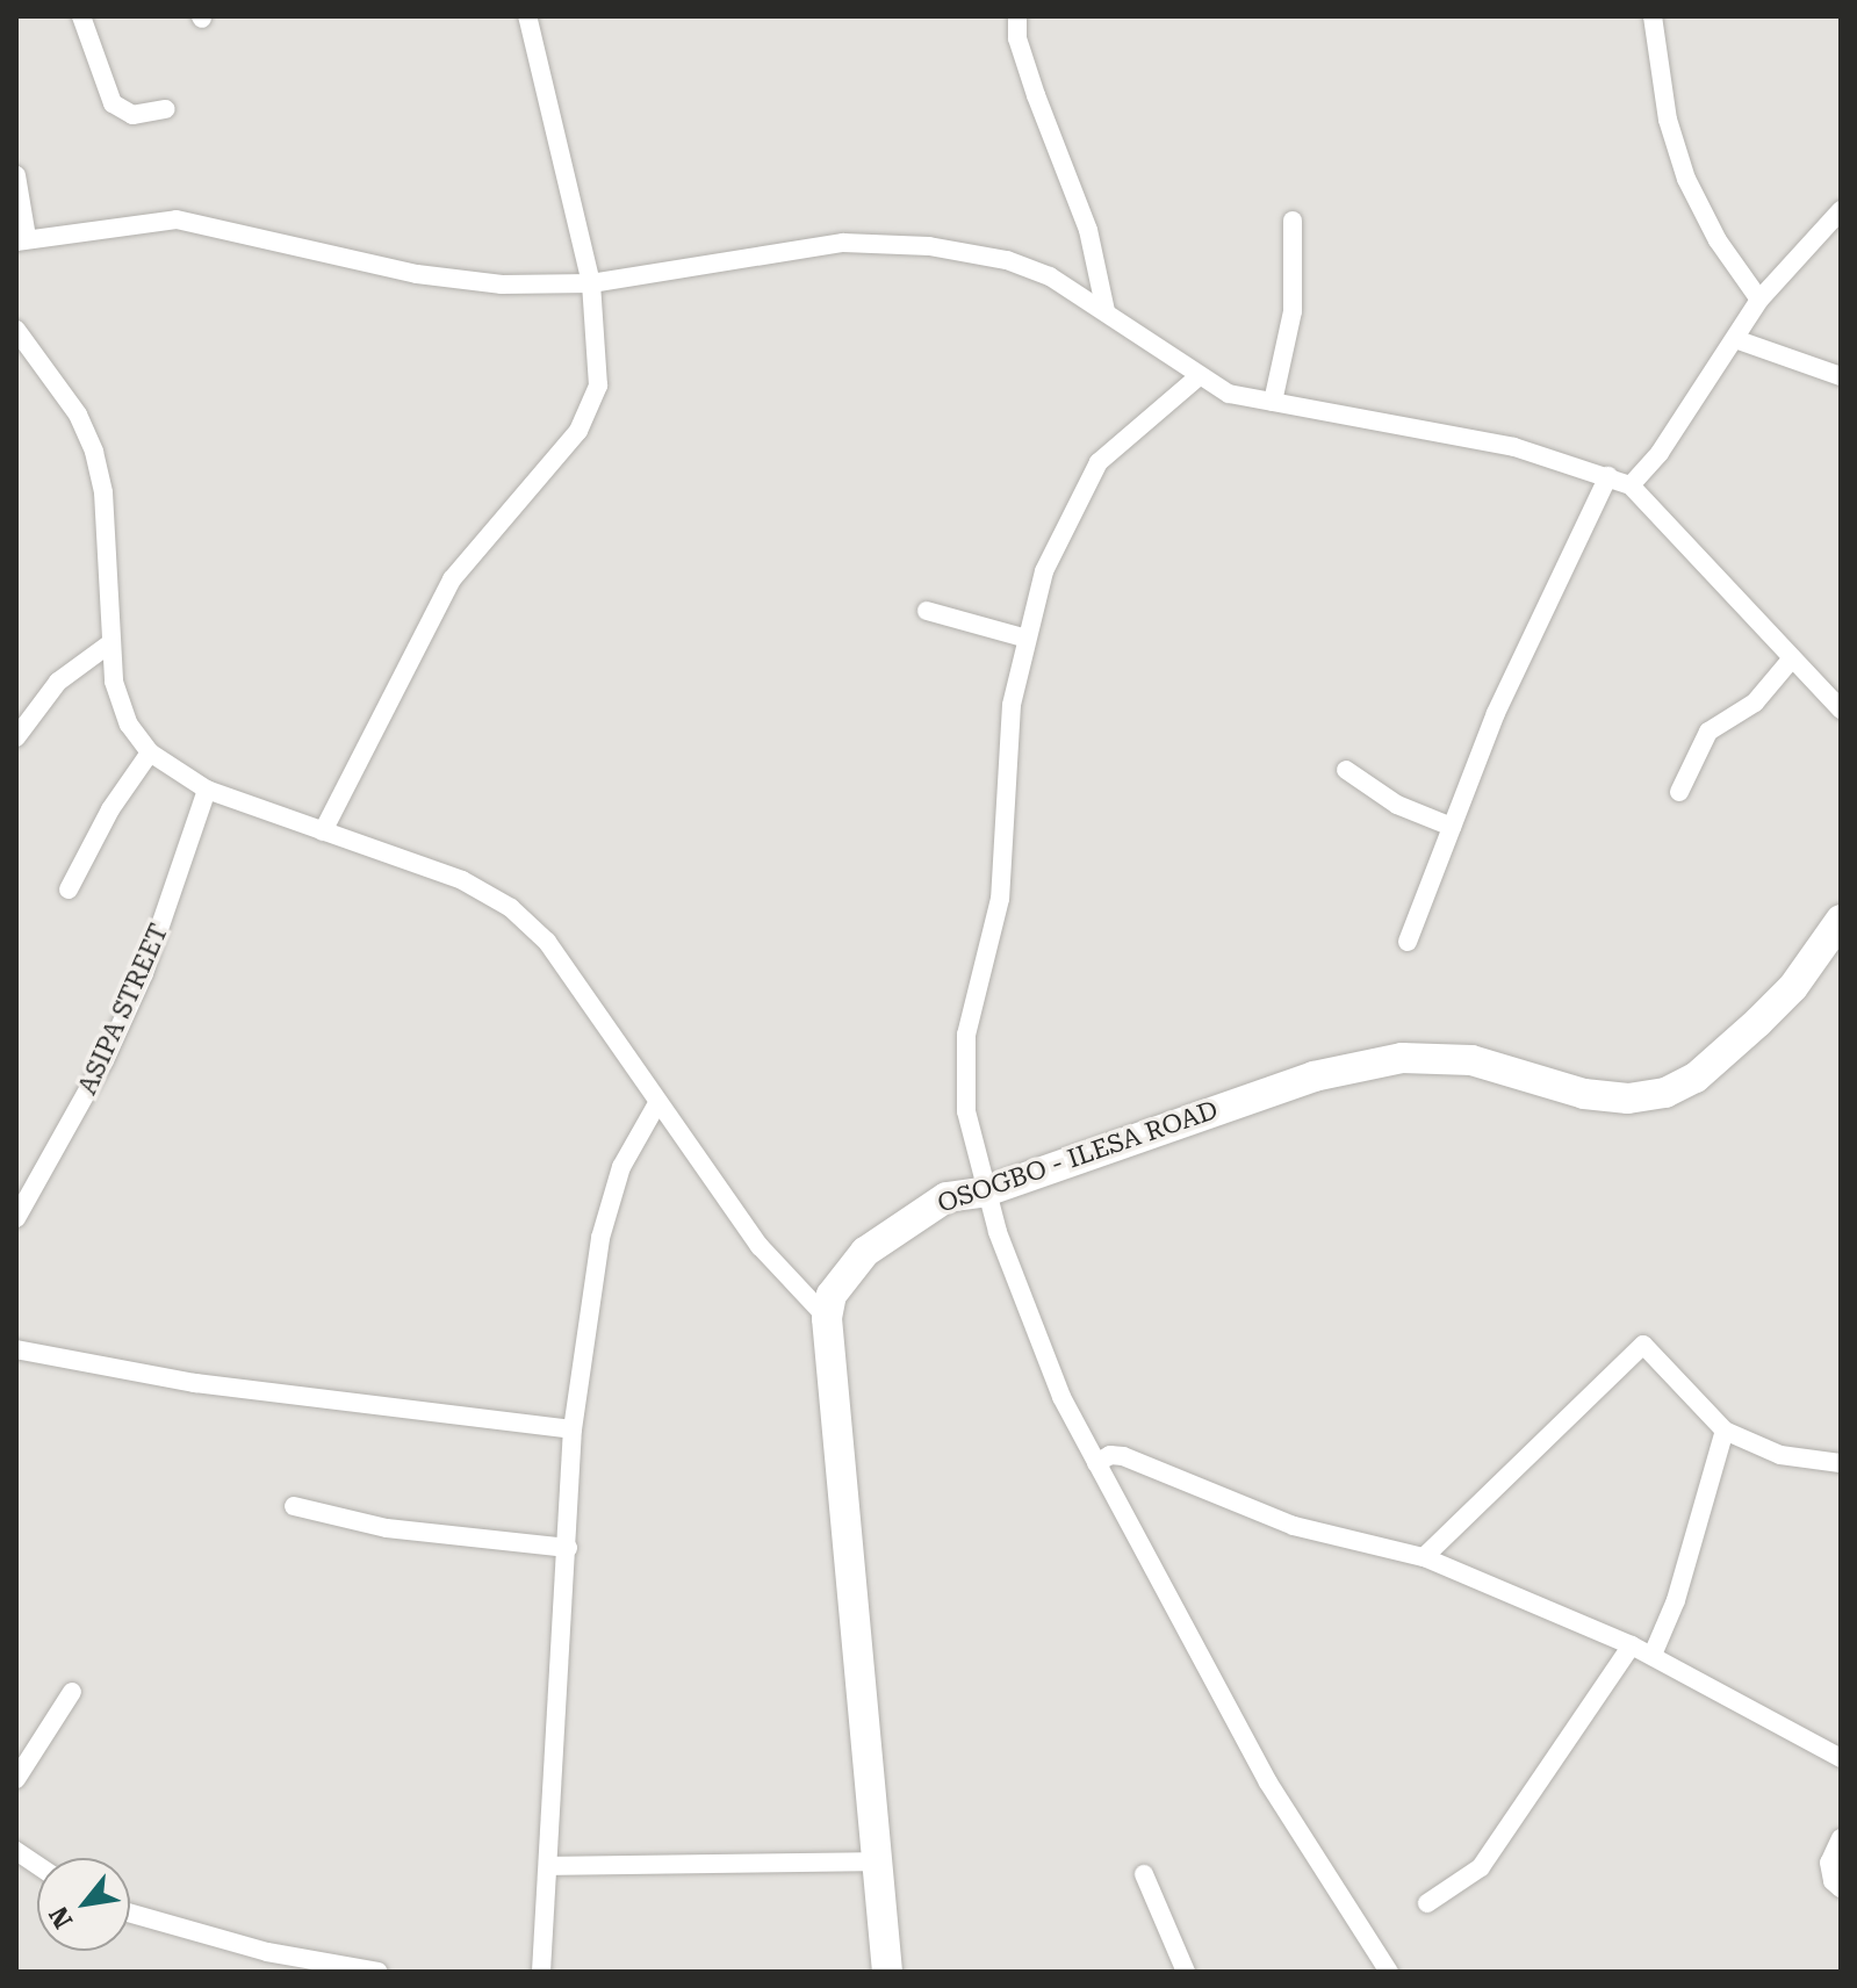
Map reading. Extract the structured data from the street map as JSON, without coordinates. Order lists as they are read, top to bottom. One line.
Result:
{"streets":{"main road":["OSOGBO - ILESA ROAD"],"street":["ASIPA STREET"]},"north":"bottom left"}
